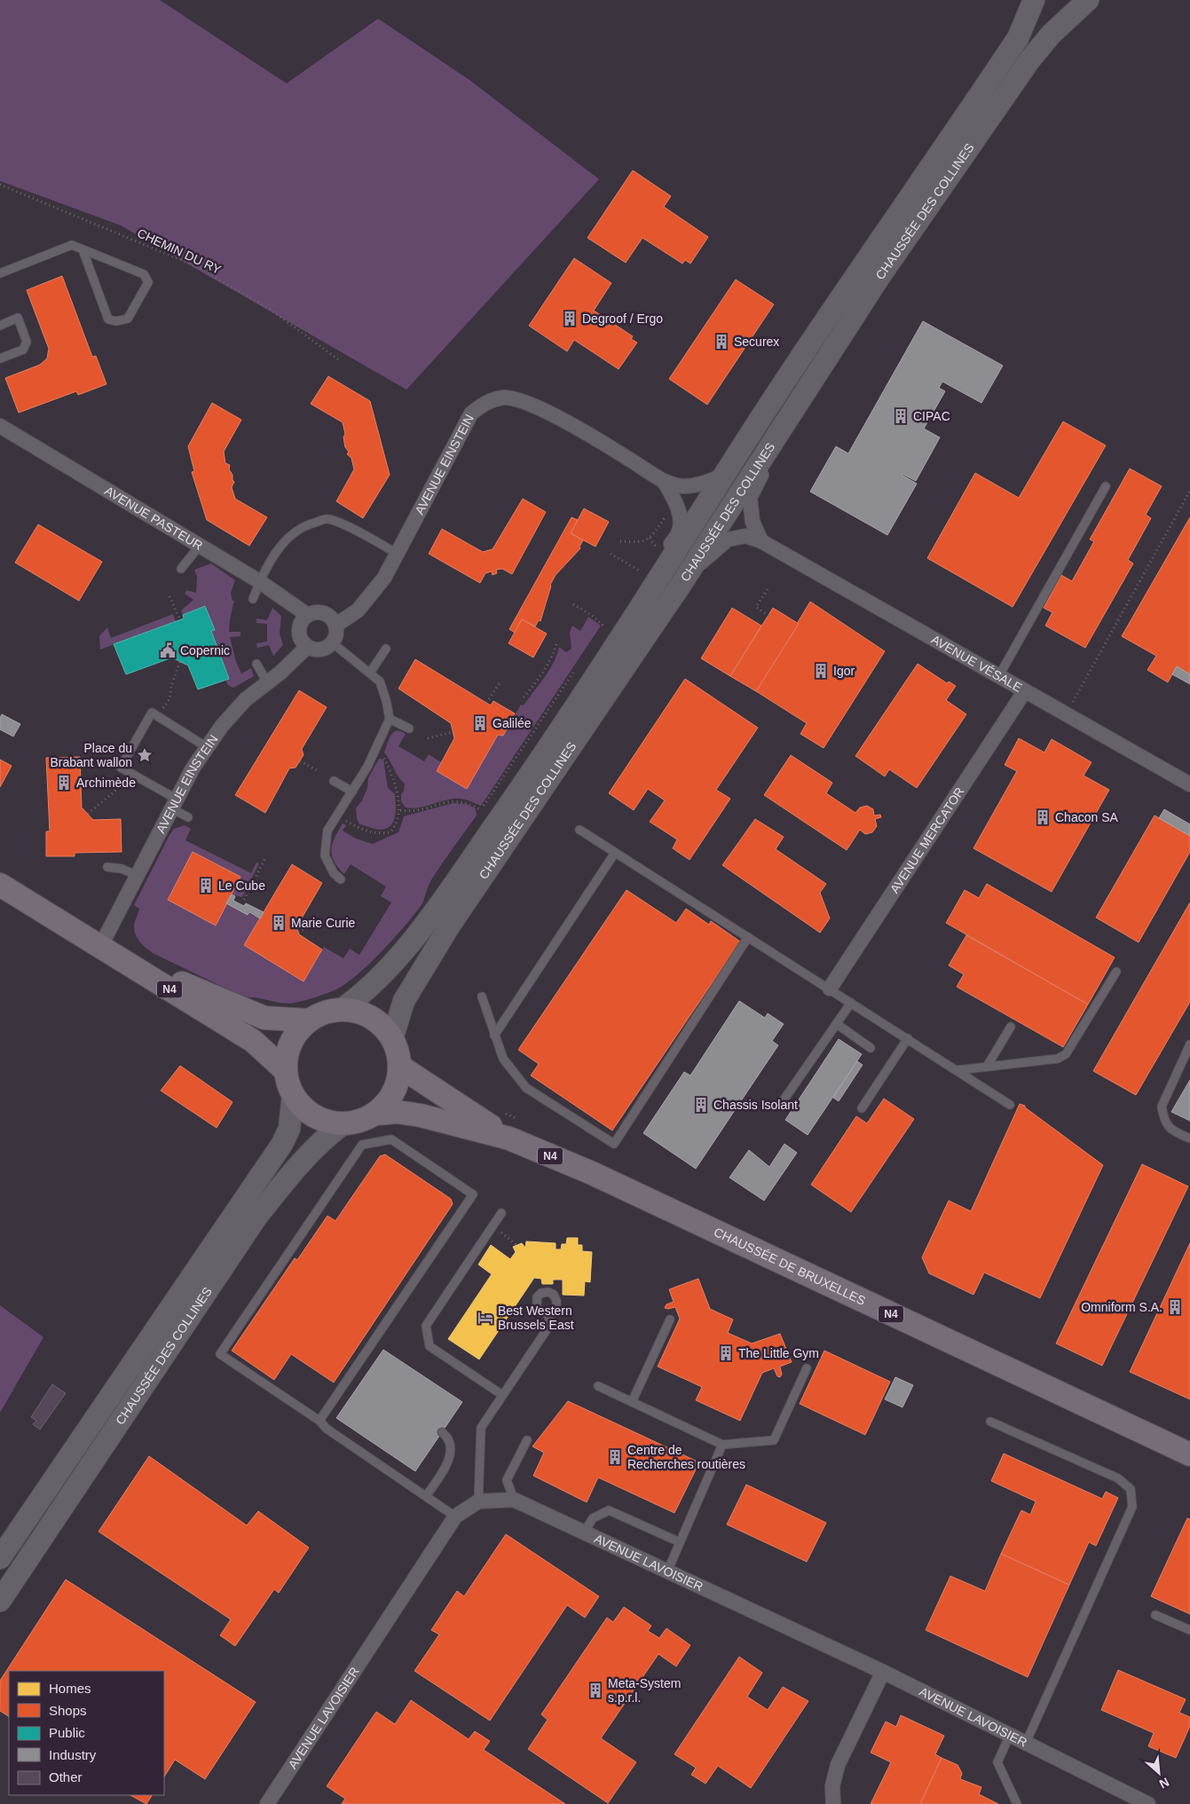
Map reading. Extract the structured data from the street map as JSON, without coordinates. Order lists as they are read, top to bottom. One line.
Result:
{"streets":{"main road":["CHAUSSÉE DES COLLINES","N4","CHAUSSÉE DE BRUXELLES"],"street":["AVENUE EINSTEIN","AVENUE PASTEUR","AVENUE VÉSALE","AVENUE MERCATOR","AVENUE LAVOISIER"],"path":["CHEMIN DU RY"]},"crossings":[["CHAUSSÉE DES COLLINES","AVENUE EINSTEIN"],["CHAUSSÉE DES COLLINES","AVENUE VÉSALE"],["CHAUSSÉE DES COLLINES","CHAUSSÉE DE BRUXELLES"],["AVENUE EINSTEIN","AVENUE PASTEUR"],["AVENUE EINSTEIN","CHAUSSÉE DE BRUXELLES"],["AVENUE VÉSALE","AVENUE MERCATOR"]],"places":{"building":["Degroof / Ergo","Securex","CIPAC","Igor","Galilée","Archimède","Chacon SA","Le Cube","Marie Curie","Chassis Isolant","Omniform S.A.","The Little Gym","Centre de Recherches routières","Meta-System s.p.r.l."],"public building":["Copernic"],"place":["Place du Brabant wallon"],"hotel":["Best Western Brussels East"]},"legend":["Homes","Shops","Public","Industry","Other"],"north":"bottom right"}
